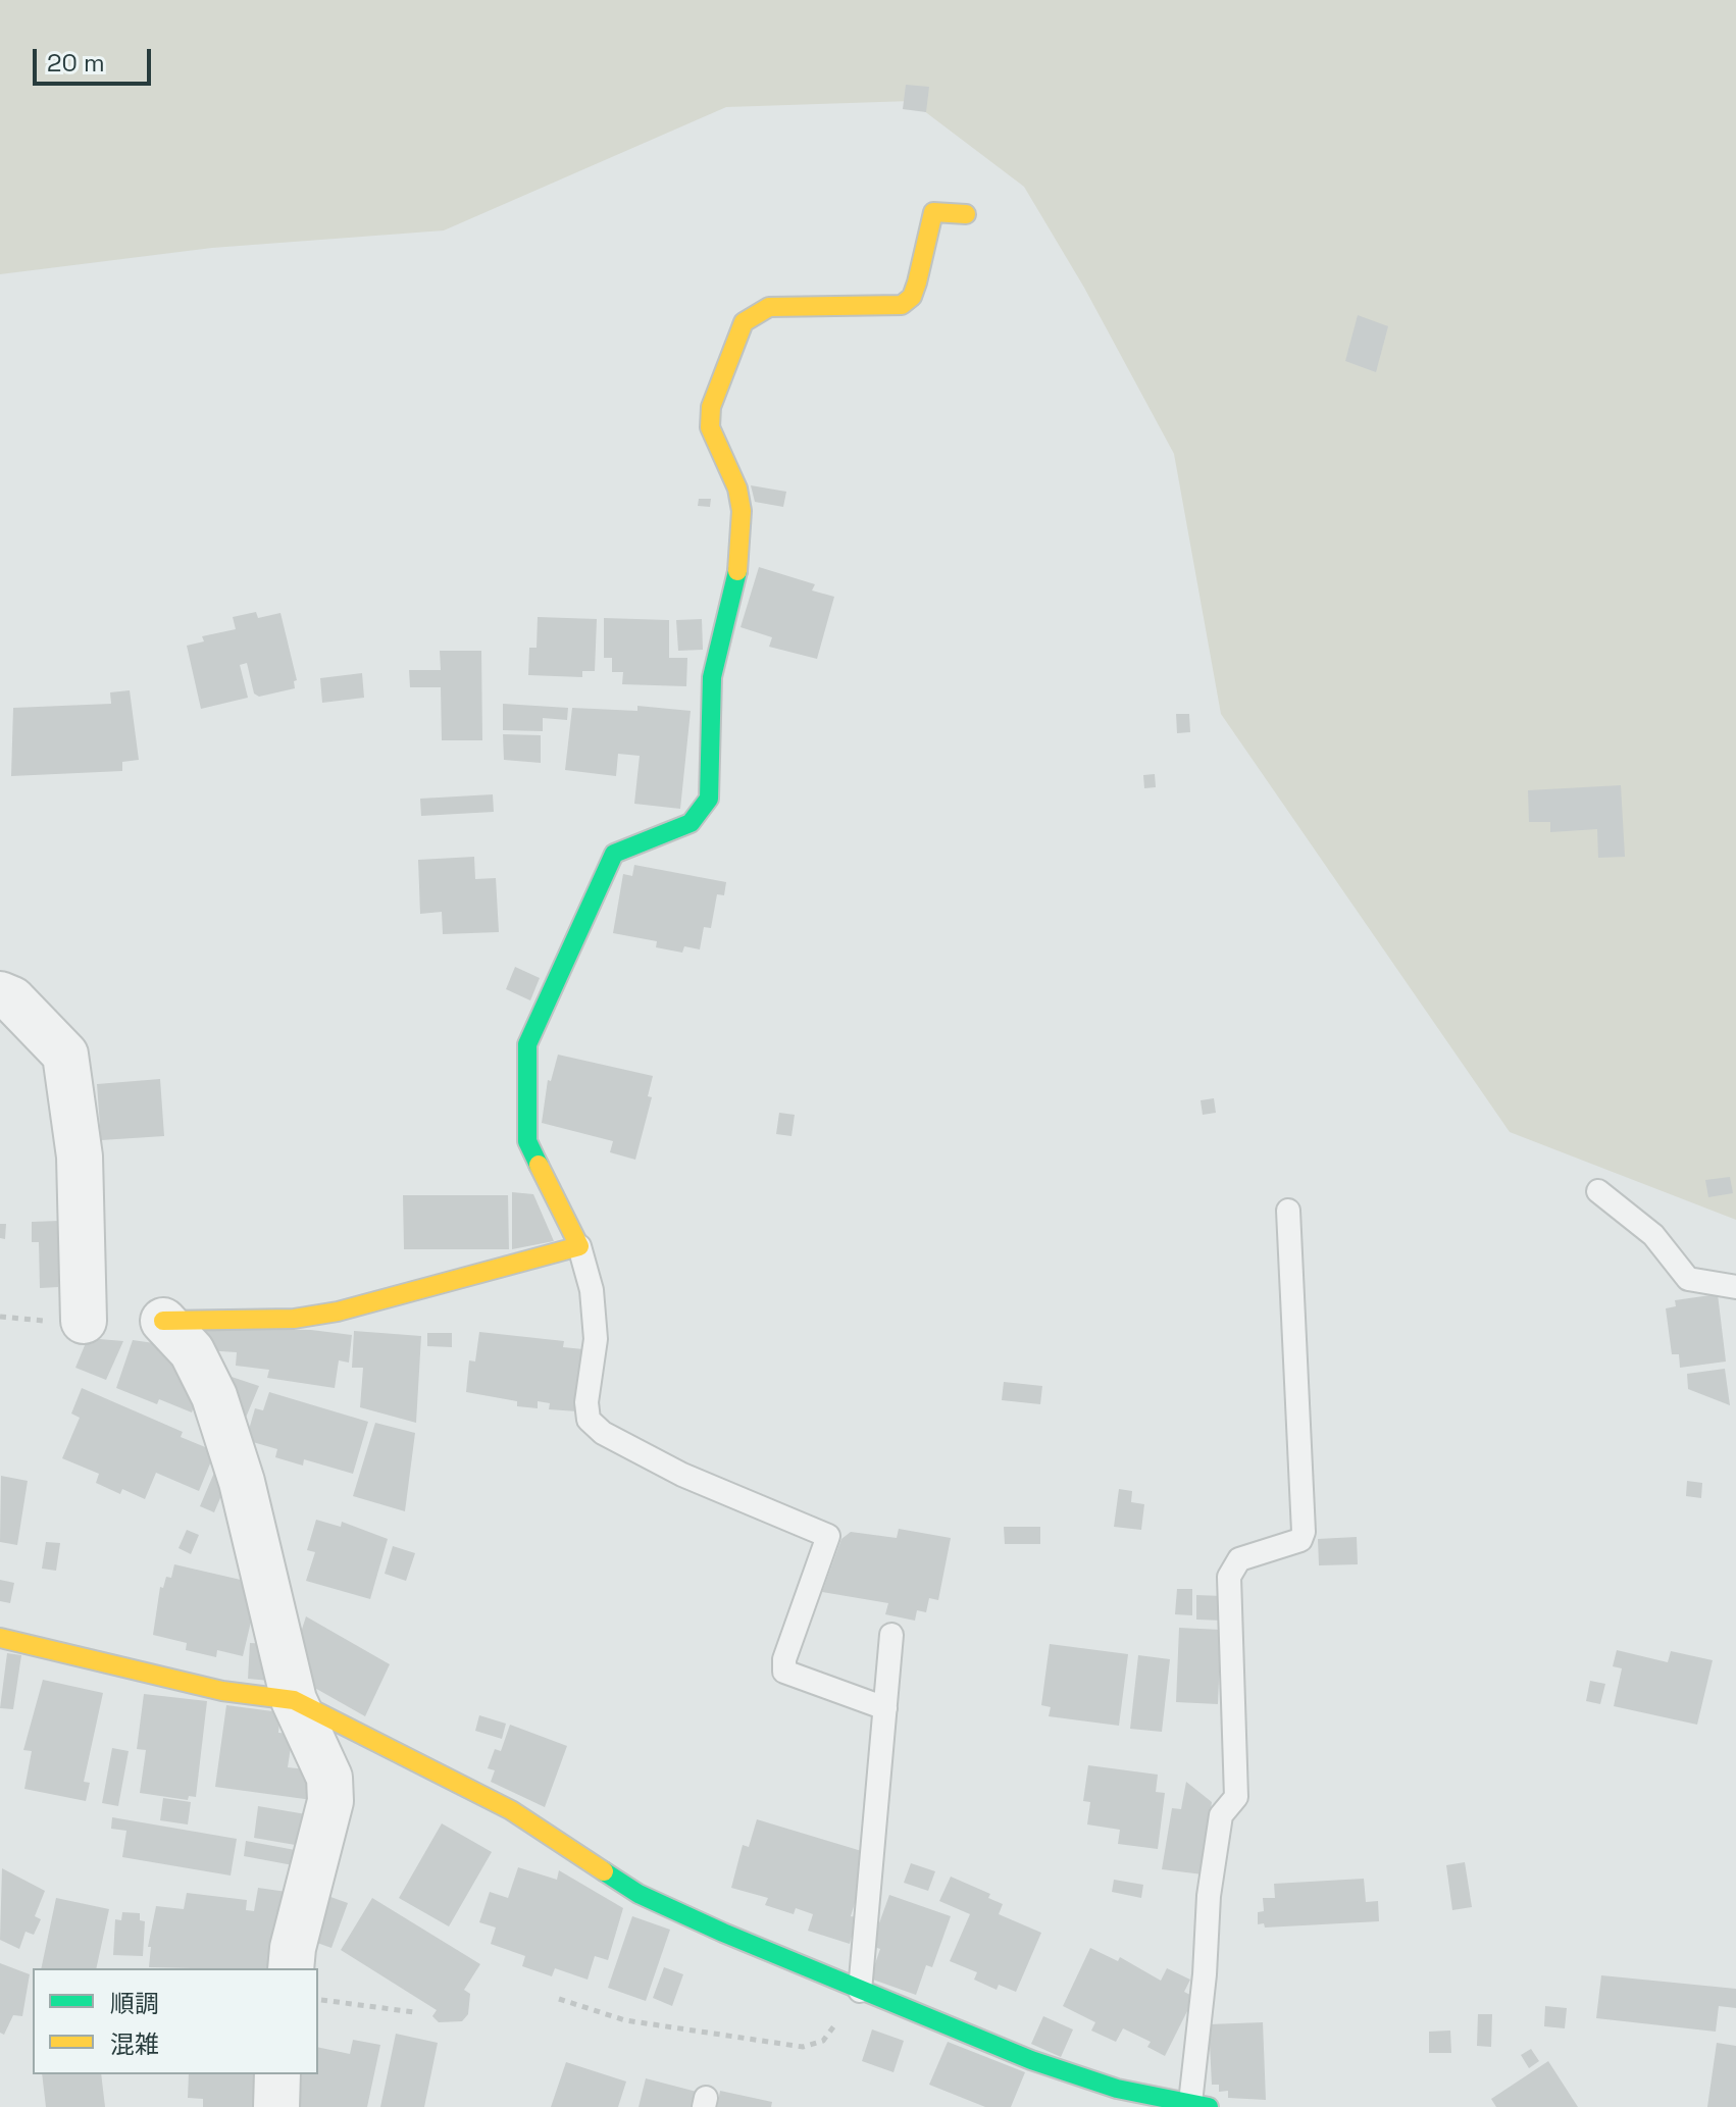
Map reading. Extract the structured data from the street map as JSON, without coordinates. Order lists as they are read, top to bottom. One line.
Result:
{"legend":["順調","混雑"],"scale_bar":"20 m"}
